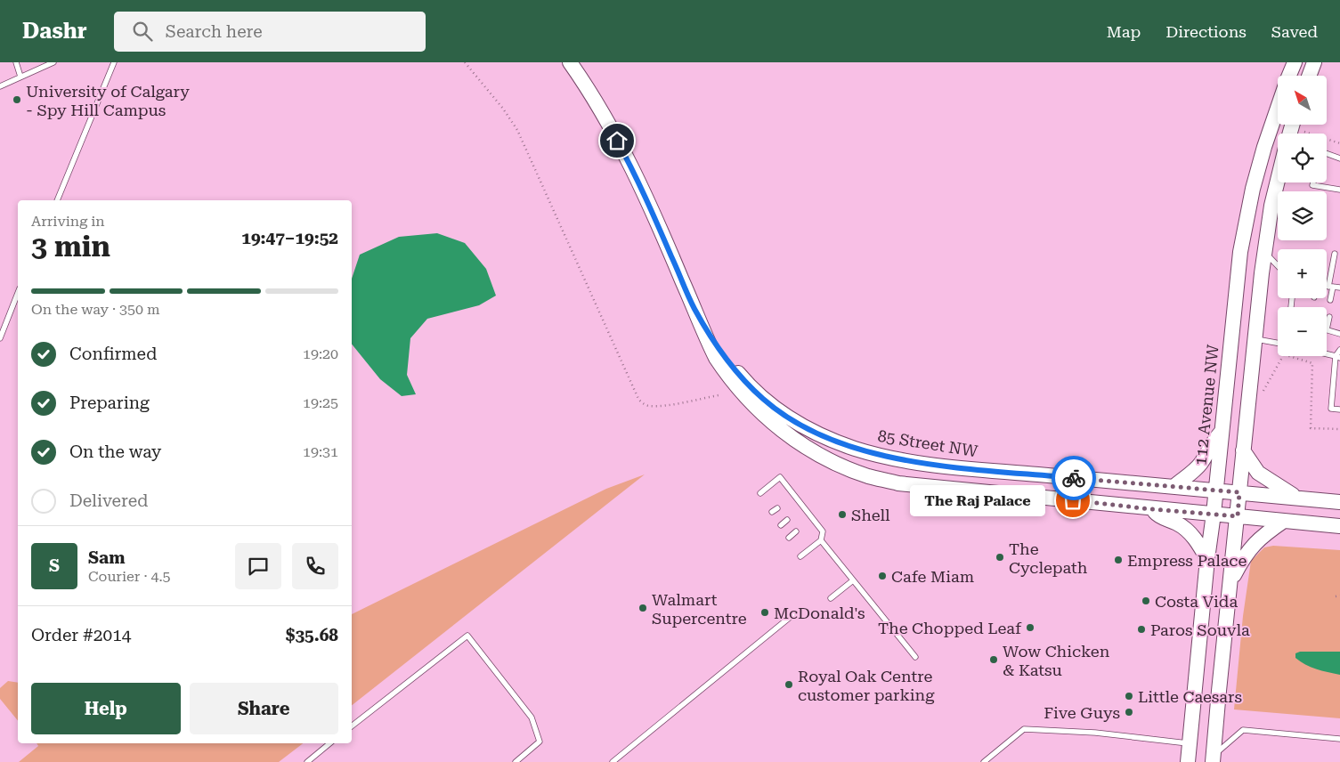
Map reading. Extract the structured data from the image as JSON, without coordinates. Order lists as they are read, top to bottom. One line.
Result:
{"streets":{"street":["112 Avenue NW","85 Street NW"]},"crossings":[["112 Avenue NW","85 Street NW"]],"places":["University of Calgary - Spy Hill Campus","The Raj Palace","Shell","The Cyclepath","Empress Palace","Cafe Miam","Costa Vida","Walmart Supercentre","McDonald's","The Chopped Leaf","Paros Souvla","Wow Chicken & Katsu","Royal Oak Centre customer parking","Little Caesars","Five Guys"],"north":"top left","page":{"header":"Dashr","search":"Search here","nav":["Map","Directions","Saved"],"map_buttons":["+","−"],"heading":["3 min","Arriving in","19:47–19:52"],"panel":["Sam","Courier · 4.5","Order #2014","$35.68"],"bar":"On the way · 350 m","list":[["Confirmed","19:20"],["Preparing","19:25"],["On the way","19:31"],"Delivered"],"bubble":"The Raj Palace","round":"S","buttons":["Help","Share"]}}
